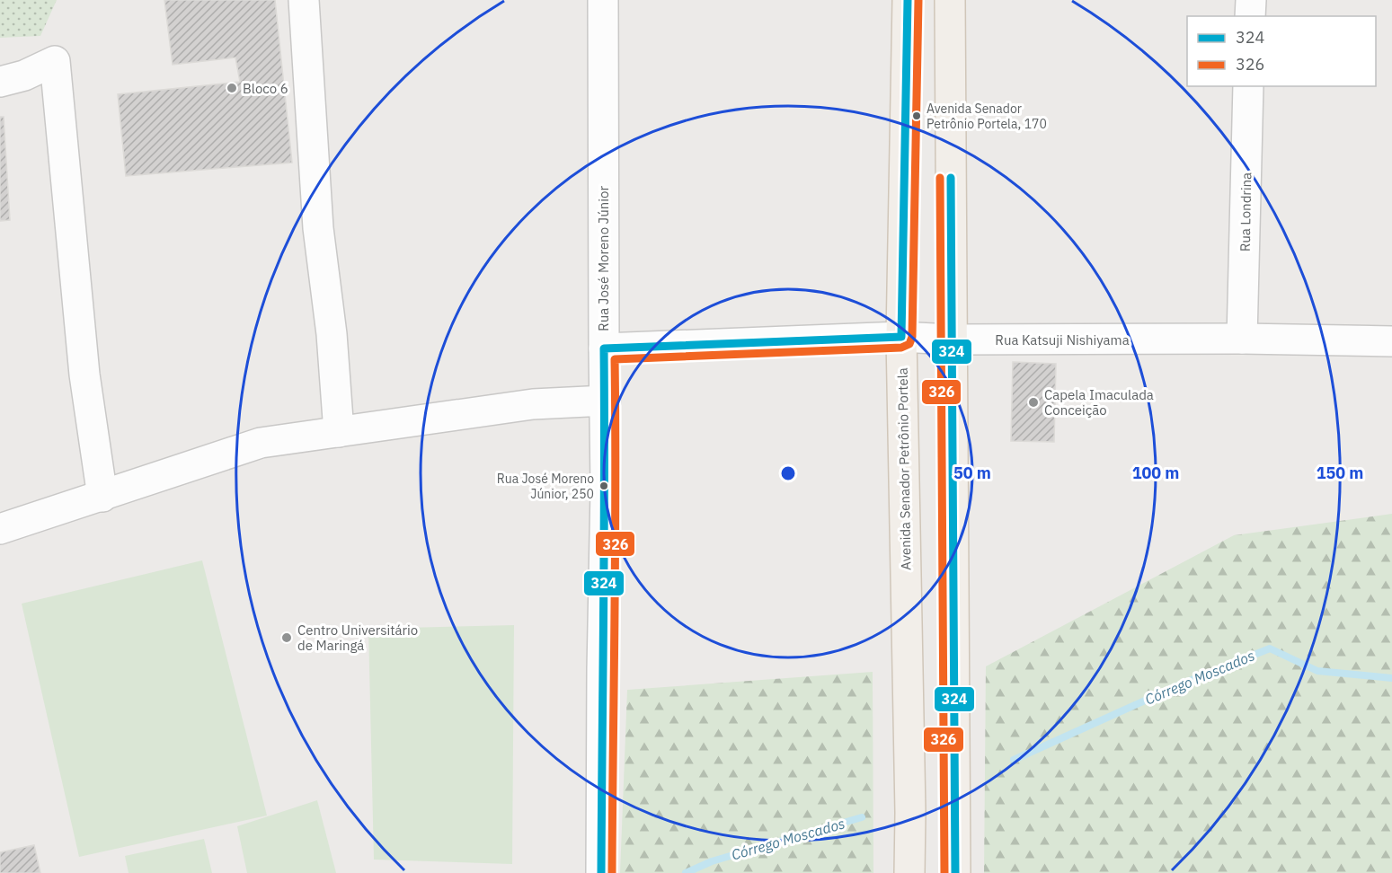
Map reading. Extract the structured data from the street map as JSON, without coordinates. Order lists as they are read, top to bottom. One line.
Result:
{"streets":{"main road":["Avenida Senador Petrônio Portela"],"street":["Rua Londrina","Rua José Moreno Júnior","Rua Katsuji Nishiyama"]},"crossings":[["Rua Londrina","Rua Katsuji Nishiyama"],["Rua José Moreno Júnior","Rua Katsuji Nishiyama"],["Rua Katsuji Nishiyama","Avenida Senador Petrônio Portela"]],"water":["Córrego Moscados"],"places":["Bloco 6","Avenida Senador Petrônio Portela, 170","Capela Imaculada Conceição","Rua José Moreno Júnior, 250","Centro Universitário de Maringá"],"lines":["transit line 324","transit line 326"],"legend":["324","326"],"rings":["50 m","100 m","150 m"]}
